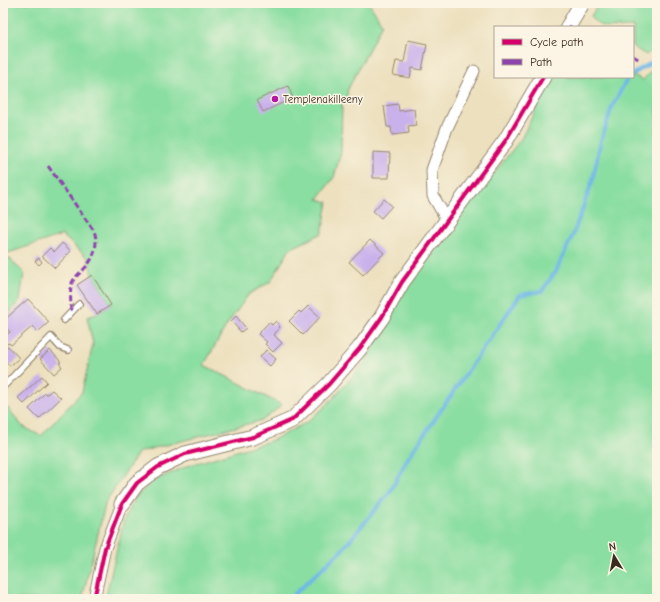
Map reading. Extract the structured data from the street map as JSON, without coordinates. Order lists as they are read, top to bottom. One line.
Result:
{"places":["Templenakilleeny"],"legend":["Cycle path","Path"],"north":"top"}
